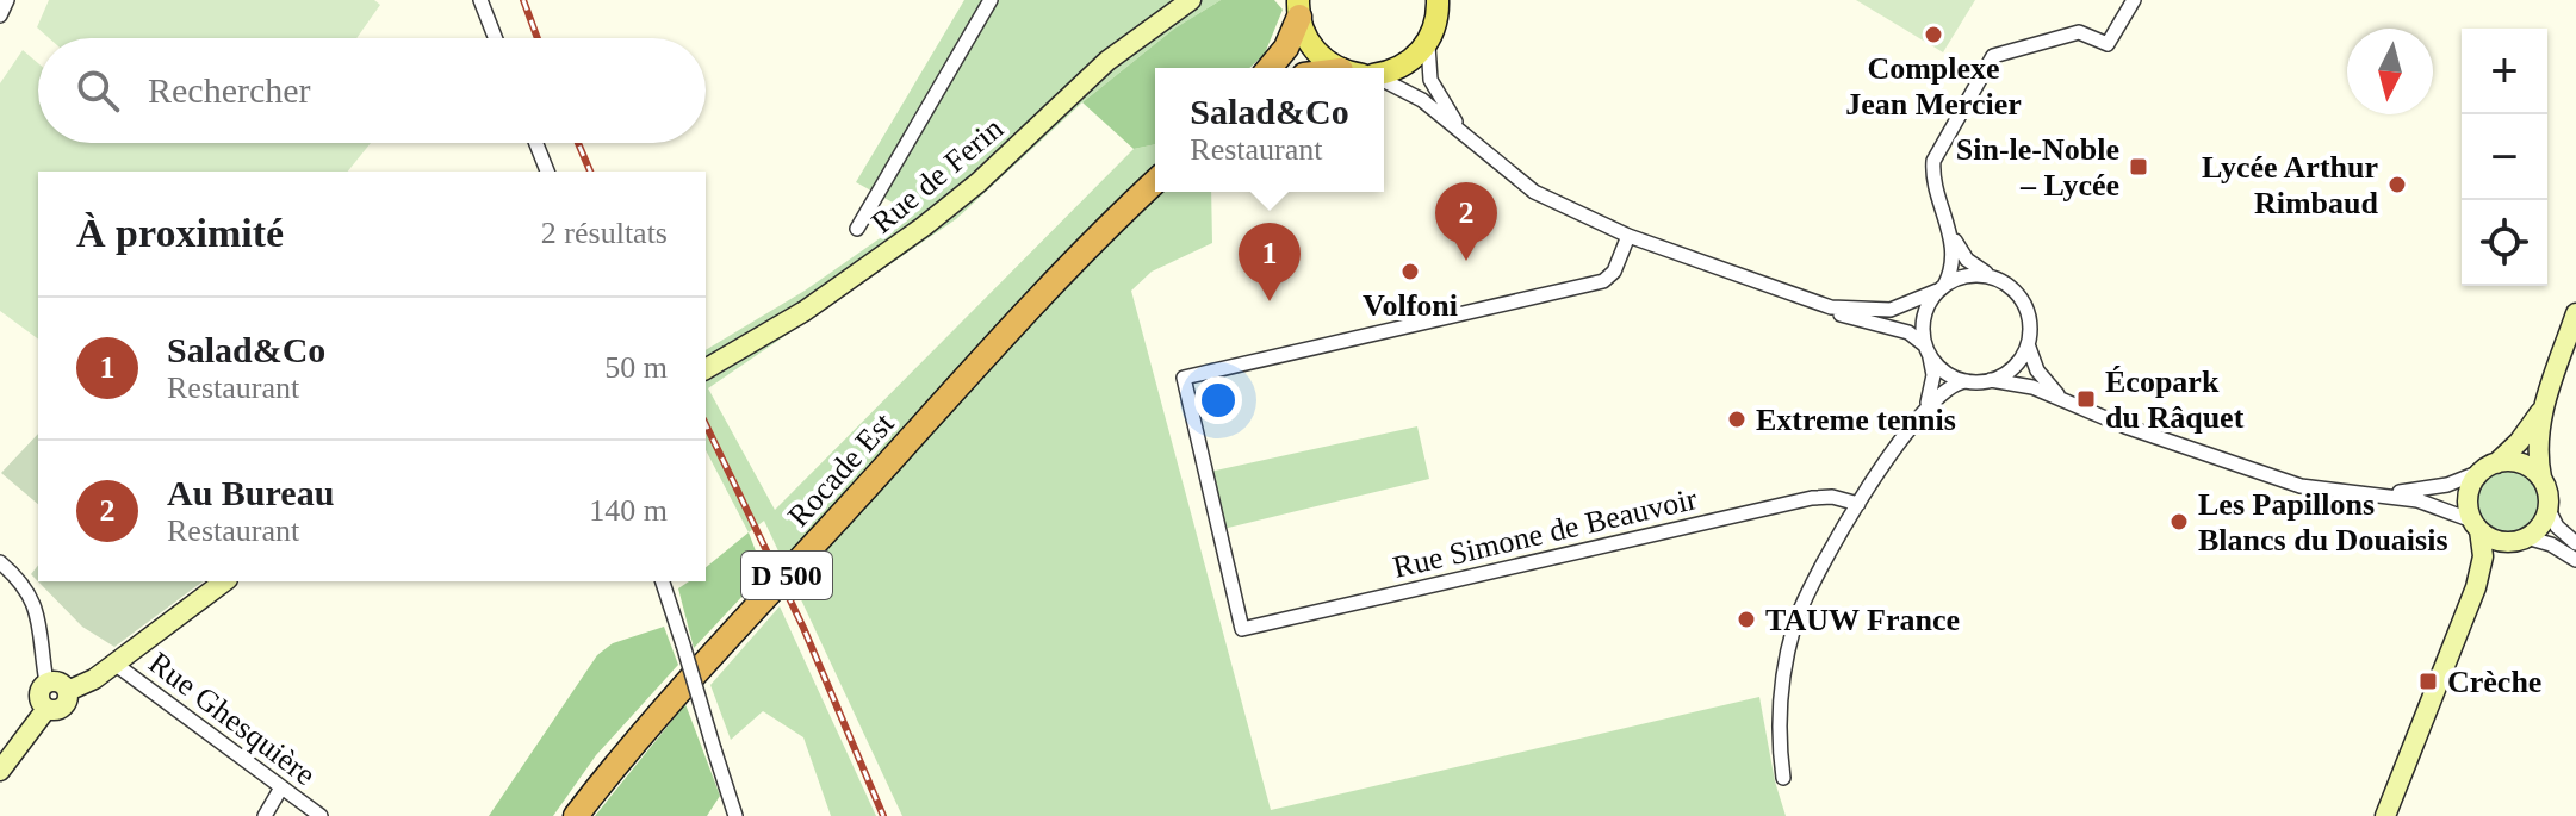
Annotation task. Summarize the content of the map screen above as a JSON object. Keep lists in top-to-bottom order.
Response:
{
  "streets": {
    "highway": ["Rocade Est", "D 500"],
    "street": ["Rue de Ferin", "Rue Simone de Beauvoir", "Rue Ghesquière"]
  },
  "places": {
    "other": [
      "Complexe Jean Mercier",
      "Lycée Arthur Rimbaud",
      "Volfoni",
      "Extreme tennis",
      "Les Papillons Blancs du Douaisis",
      "TAUW France"
    ],
    "transit": ["Sin-le-Noble – Lycée", "Écopark du Râquet", "Crèche"]
  },
  "north": "bottom",
  "page": {
    "map_buttons": ["+", "−"],
    "search": "Rechercher",
    "popup": ["Salad&Co", "Restaurant"],
    "heading": ["À proximité", "2 résultats"],
    "pins": ["2", "1"],
    "list": [
      {
        "mark": "1",
        "name": "Salad&Co",
        "note": "Restaurant",
        "value": "50 m"
      },
      {
        "mark": "2",
        "name": "Au Bureau",
        "note": "Restaurant",
        "value": "140 m"
      }
    ]
  }
}
